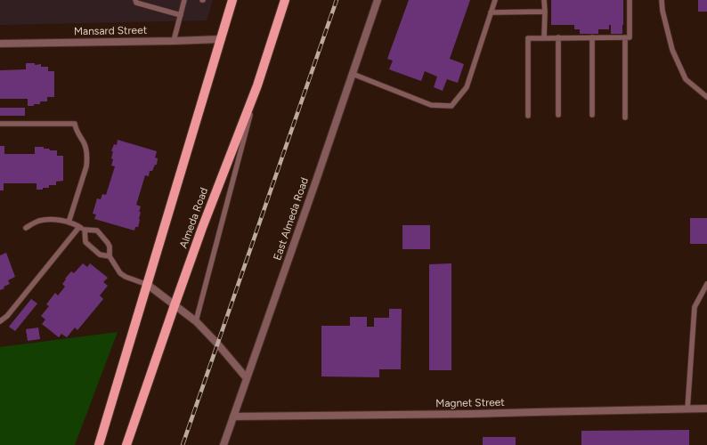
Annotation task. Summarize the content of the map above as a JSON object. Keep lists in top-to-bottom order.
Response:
{
  "streets": {
    "main road": ["Almeda Road"],
    "street": ["Mansard Street", "East Almeda Road", "Magnet Street"]
  },
  "crossings": [
    ["East Almeda Road", "Magnet Street"]
  ]
}
